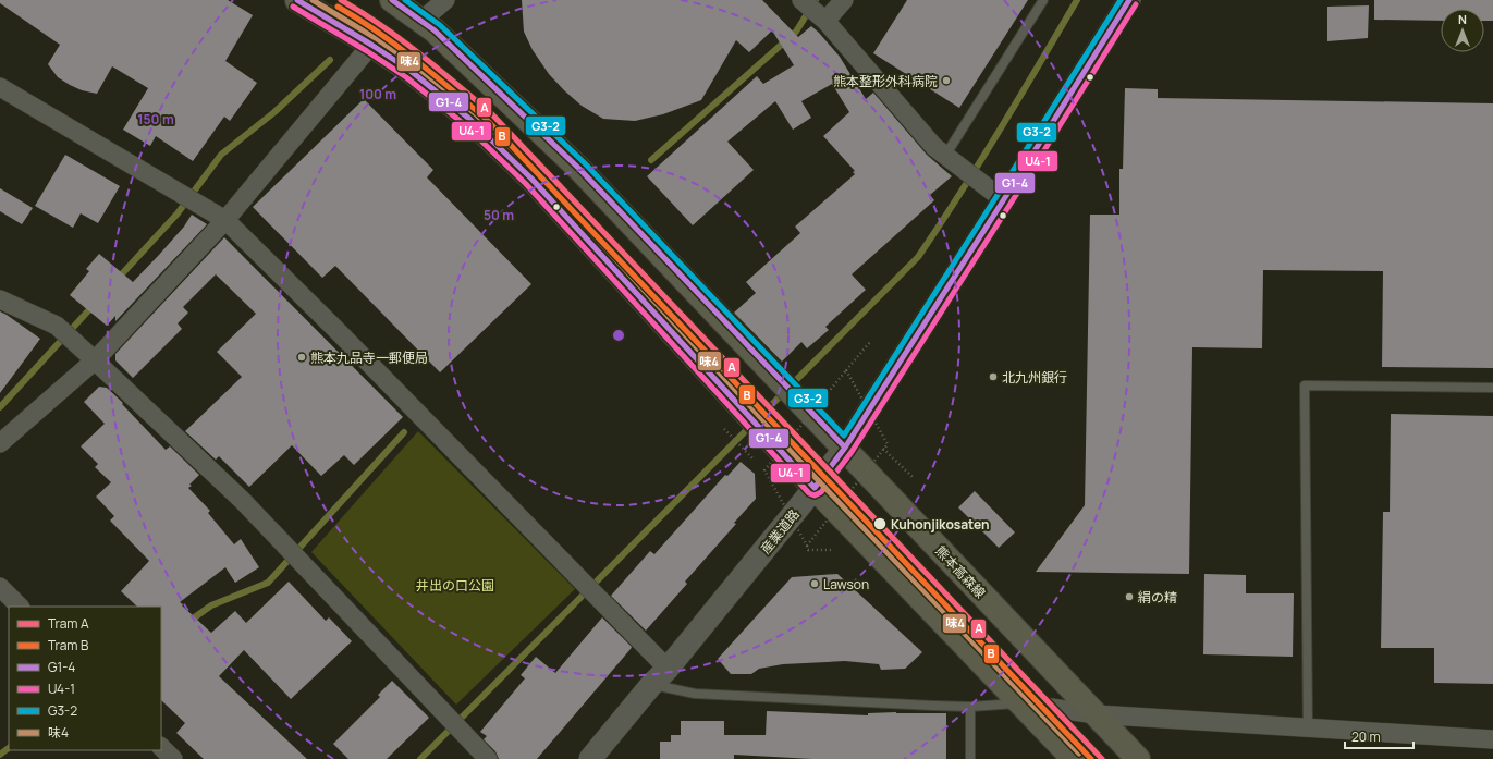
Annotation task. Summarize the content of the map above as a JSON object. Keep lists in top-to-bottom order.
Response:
{
  "streets": {
    "main road": ["熊本高森線"],
    "street": ["産業道路"]
  },
  "crossings": [
    ["産業道路", "熊本高森線"]
  ],
  "parks": ["井出の口公園"],
  "places": [
    "熊本整形外科病院",
    "熊本九品寺一郵便局",
    "北九州銀行",
    "Kuhonjikosaten",
    "Lawson",
    "絹の精"
  ],
  "lines": [
    "tram line A",
    "transit line G1-4",
    "transit line G3-2",
    "transit line 味4",
    "transit line U4-1",
    "tram line B"
  ],
  "legend": [
    "Tram A",
    "Tram B",
    "G1-4",
    "U4-1",
    "G3-2",
    "味4"
  ],
  "scale_bar": "20 m",
  "north": "top",
  "rings": ["100 m", "150 m", "50 m"]
}
